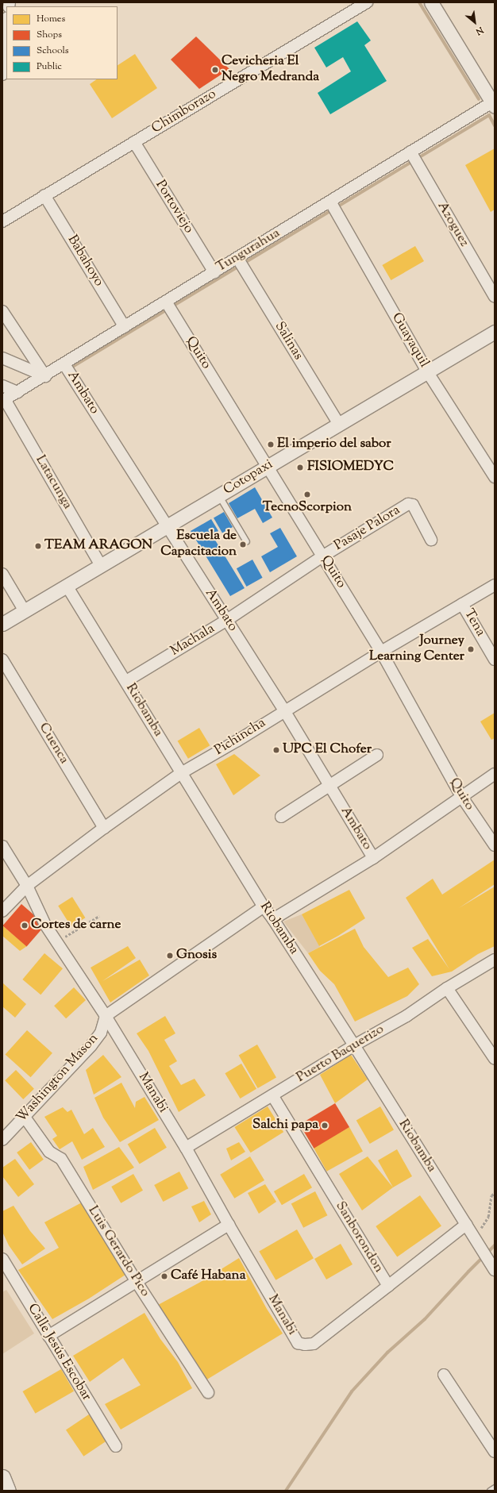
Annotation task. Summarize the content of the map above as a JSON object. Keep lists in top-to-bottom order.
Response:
{
  "streets": {
    "street": [
      "Chimborazo",
      "Portoviejo",
      "Azoguez",
      "Tungurahua",
      "Babahoyo",
      "Guayaquil",
      "Salinas",
      "Quito",
      "Ambato",
      "Cotopaxi",
      "Latacunga",
      "Pasaje Palora",
      "Tena",
      "Machala",
      "Riobamba",
      "Pichincha",
      "Cuenca",
      "Puerto Baquerizo",
      "Washington Mason",
      "Manabi",
      "Sanborondon",
      "Luis Gerardo Pico",
      "Calle Jesús Escobar"
    ]
  },
  "crossings": [
    ["Chimborazo", "Portoviejo"],
    ["Chimborazo", "Babahoyo"],
    ["Portoviejo", "Tungurahua"],
    ["Azoguez", "Tungurahua"],
    ["Tungurahua", "Babahoyo"],
    ["Tungurahua", "Guayaquil"],
    ["Tungurahua", "Salinas"],
    ["Tungurahua", "Quito"],
    ["Tungurahua", "Ambato"],
    ["Tungurahua", "Latacunga"],
    ["Guayaquil", "Cotopaxi"],
    ["Salinas", "Cotopaxi"],
    ["Quito", "Cotopaxi"],
    ["Quito", "Pasaje Palora"],
    ["Quito", "Machala"],
    ["Quito", "Pichincha"],
    ["Ambato", "Cotopaxi"],
    ["Ambato", "Machala"],
    ["Ambato", "Pichincha"],
    ["Cotopaxi", "Latacunga"],
    ["Cotopaxi", "Riobamba"],
    ["Pasaje Palora", "Machala"],
    ["Tena", "Pichincha"],
    ["Machala", "Riobamba"],
    ["Riobamba", "Pichincha"],
    ["Riobamba", "Puerto Baquerizo"],
    ["Pichincha", "Cuenca"],
    ["Pichincha", "Manabi"],
    ["Puerto Baquerizo", "Manabi"],
    ["Puerto Baquerizo", "Sanborondon"],
    ["Washington Mason", "Manabi"],
    ["Washington Mason", "Luis Gerardo Pico"],
    ["Manabi", "Sanborondon"]
  ],
  "places": [
    "Cevicheria El Negro Medranda",
    "El imperio del sabor",
    "FISIOMEDYC",
    "TecnoScorpion",
    "Escuela de Capacitacion",
    "TEAM ARAGON",
    "Journey Learning Center",
    "UPC El Chofer",
    "Cortes de carne",
    "Gnosis",
    "Salchi papa",
    "Café Habana"
  ],
  "legend": [
    "Homes",
    "Shops",
    "Schools",
    "Public"
  ],
  "north": "bottom right"
}
